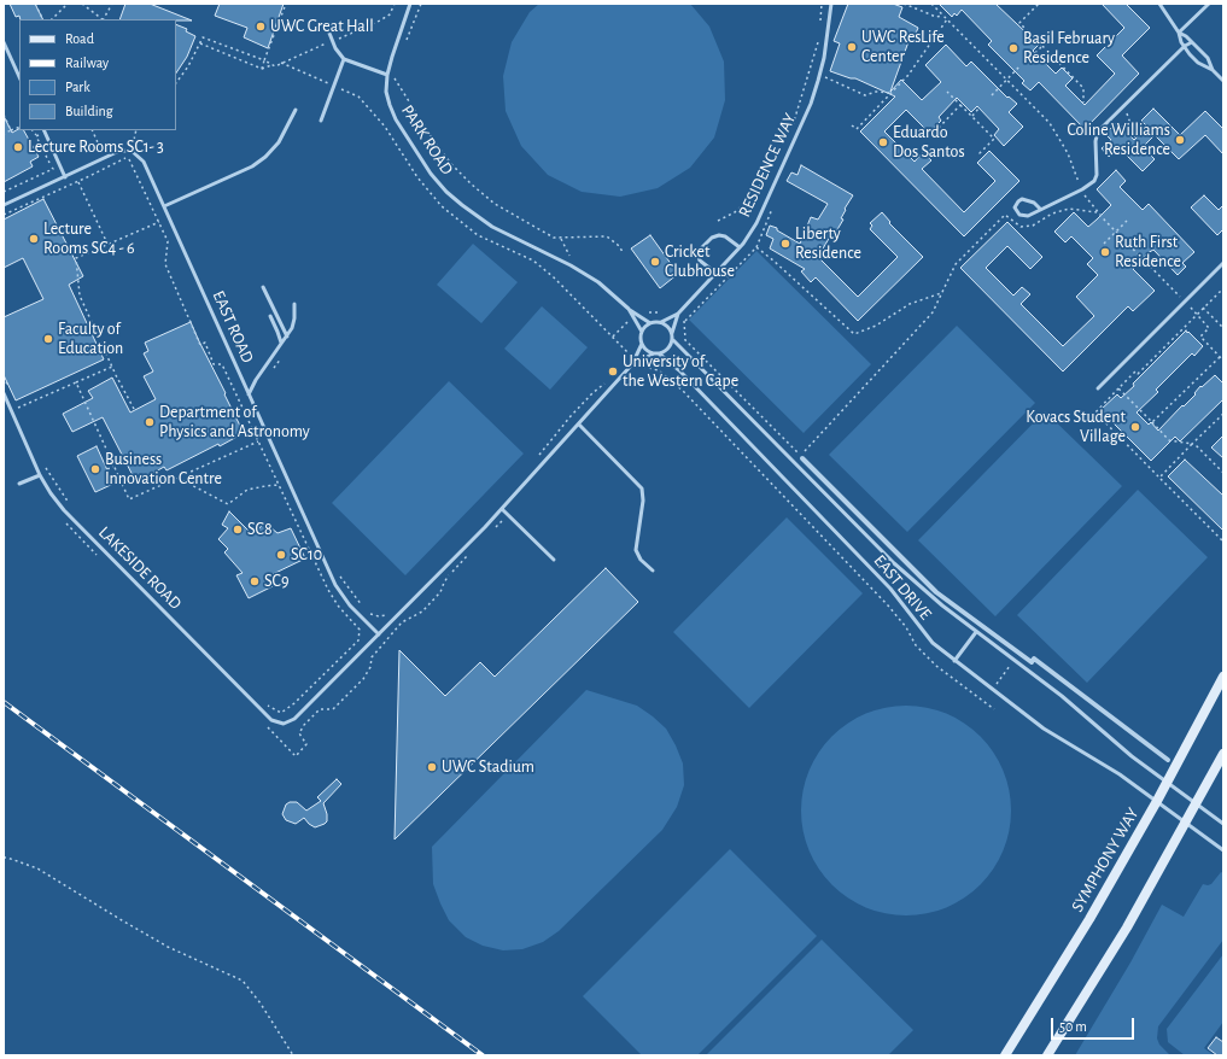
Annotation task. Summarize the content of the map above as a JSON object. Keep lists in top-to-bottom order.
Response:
{
  "streets": {
    "main road": ["SYMPHONY WAY"],
    "lane": [
      "PARK ROAD",
      "RESIDENCE WAY",
      "EAST ROAD",
      "LAKESIDE ROAD",
      "EAST DRIVE"
    ]
  },
  "crossings": [
    ["PARK ROAD", "RESIDENCE WAY"],
    ["PARK ROAD", "EAST DRIVE"],
    ["RESIDENCE WAY", "EAST DRIVE"],
    ["EAST ROAD", "LAKESIDE ROAD"],
    ["EAST DRIVE", "SYMPHONY WAY"]
  ],
  "places": [
    "UWC Great Hall",
    "UWC ResLife Center",
    "Basil February Residence",
    "Coline Williams Residence",
    "Eduardo Dos Santos",
    "Lecture Rooms SC1- 3",
    "Lecture Rooms SC4 - 6",
    "Liberty Residence",
    "Ruth First Residence",
    "Cricket Clubhouse",
    "Faculty of Education",
    "University of the Western Cape",
    "Department of Physics and Astronomy",
    "Kovacs Student Village",
    "Business Innovation Centre",
    "SC8",
    "SC10",
    "SC9",
    "UWC Stadium"
  ],
  "legend": [
    "Road",
    "Railway",
    "Park",
    "Building"
  ],
  "scale_bar": "50 m"
}
